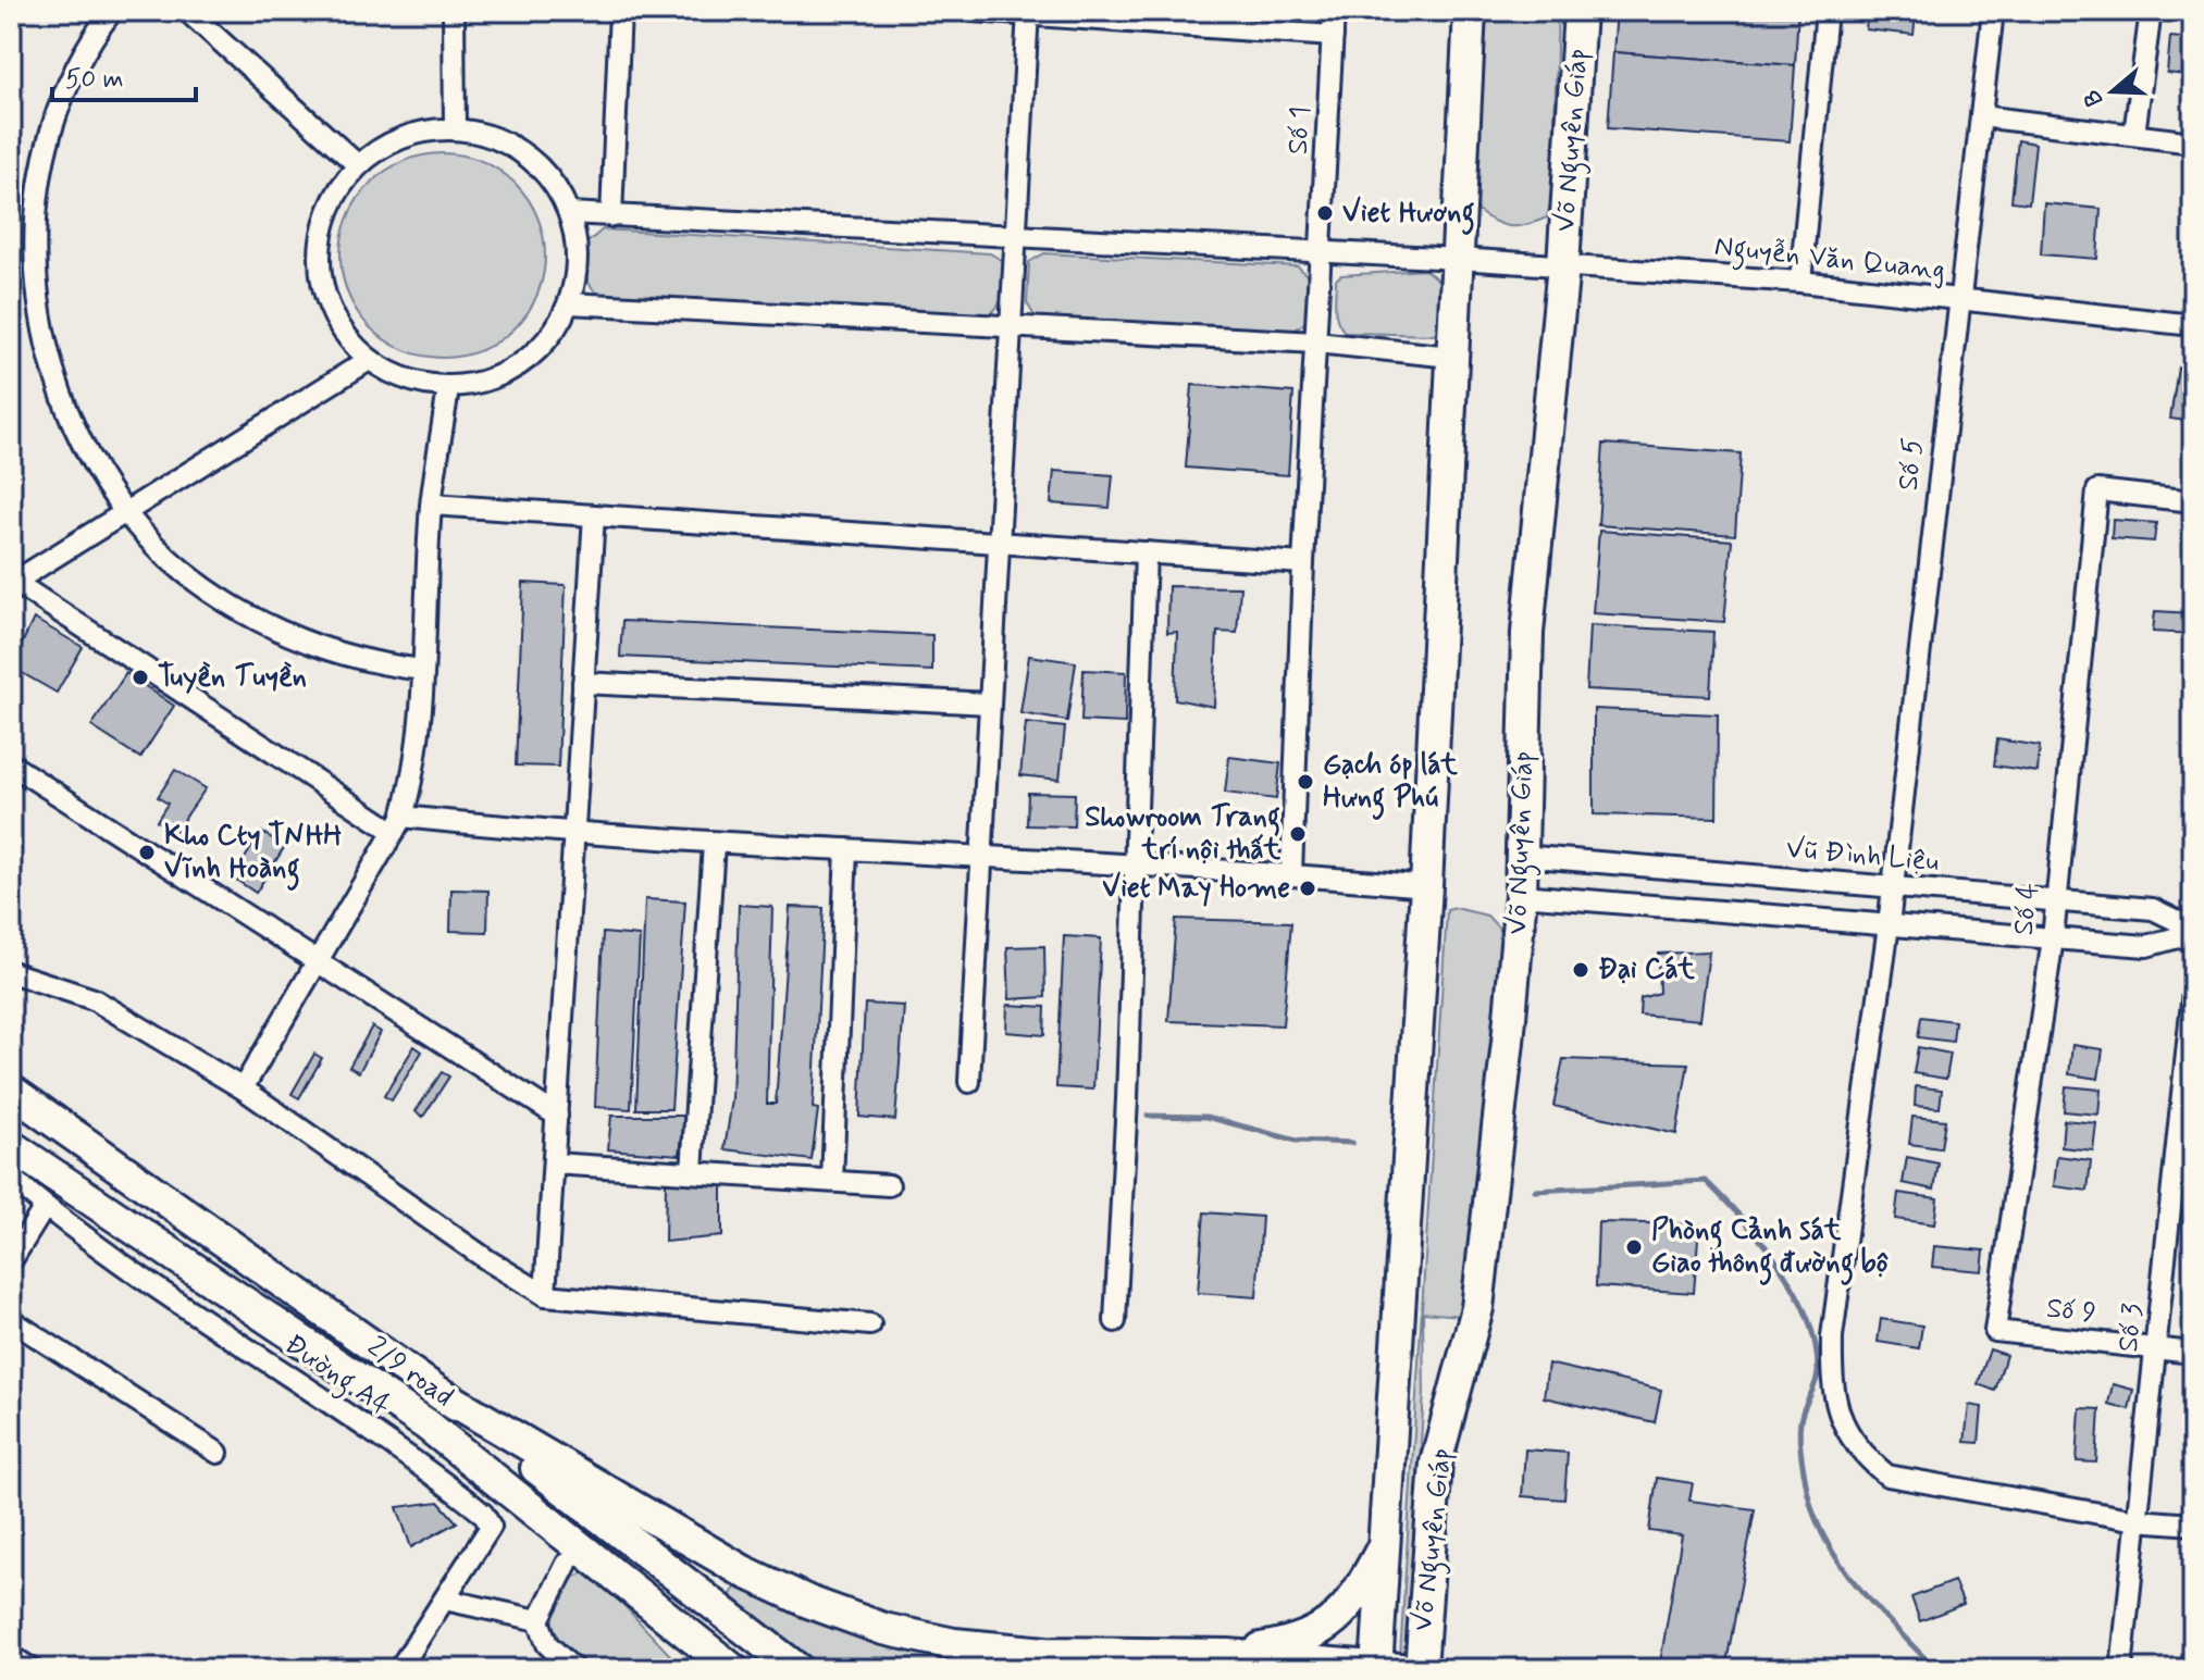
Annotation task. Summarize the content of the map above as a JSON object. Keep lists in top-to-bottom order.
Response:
{
  "streets": {
    "highway": ["Võ Nguyên Giáp", "2/9 road"],
    "street": [
      "Số 1",
      "Nguyễn Văn Quang",
      "Số 5",
      "Vũ Đình Liệu",
      "Số 4",
      "Số 9",
      "Số 3",
      "Đường A4"
    ]
  },
  "crossings": [
    ["Số 1", "Nguyễn Văn Quang"],
    ["Võ Nguyên Giáp", "Nguyễn Văn Quang"],
    ["Võ Nguyên Giáp", "Vũ Đình Liệu"],
    ["Nguyễn Văn Quang", "Số 5"],
    ["Số 5", "Vũ Đình Liệu"],
    ["Số 5", "Số 3"],
    ["Vũ Đình Liệu", "Số 4"],
    ["Số 4", "Số 9"],
    ["Số 9", "Số 3"]
  ],
  "places": [
    "Viet Hương",
    "Tuyền Tuyền",
    "Gạch óp lát Hưng Phú",
    "Showroom Trang trí nội thất",
    "Kho Cty TNHH Vĩnh Hoàng",
    "Viet May Home",
    "Đại Cát",
    "Phòng Cảnh sát Giao thông đường bộ"
  ],
  "scale_bar": "50 m",
  "north": "left"
}
